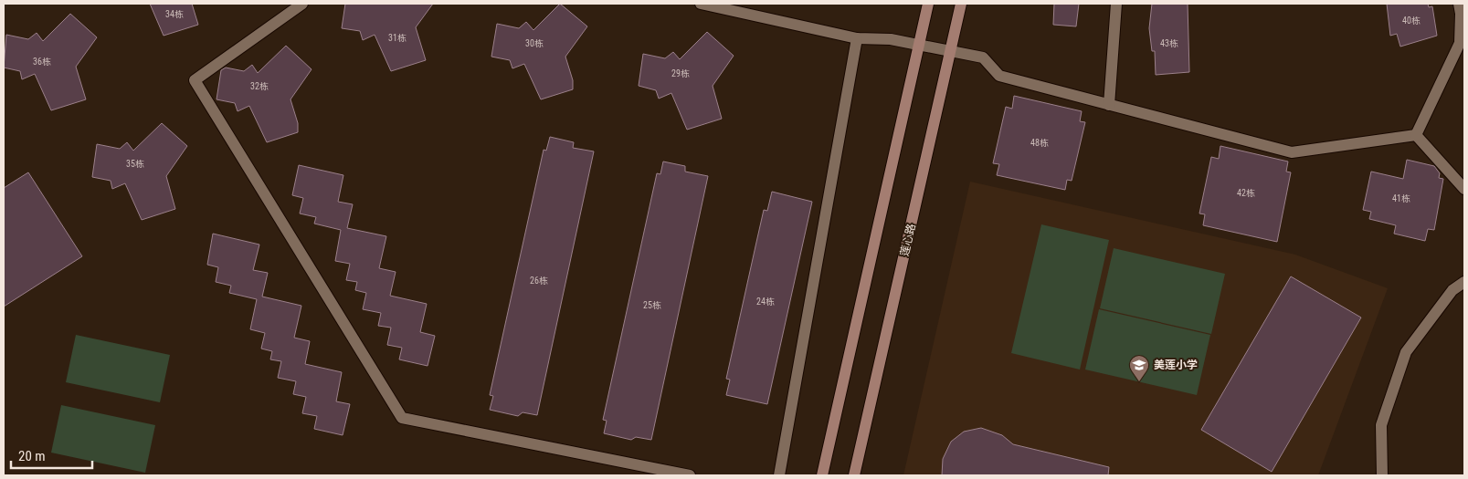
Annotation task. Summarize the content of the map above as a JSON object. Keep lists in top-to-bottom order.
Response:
{
  "streets": {
    "main road": ["莲心路"]
  },
  "places": {
    "school or university": ["美莲小学"]
  },
  "house_numbers": [
    "34栋",
    "40栋",
    "31栋",
    "30栋",
    "43栋",
    "36栋",
    "29栋",
    "32栋",
    "48栋",
    "35栋",
    "42栋",
    "41栋",
    "26栋",
    "24栋",
    "25栋"
  ],
  "scale_bar": "20 m"
}
